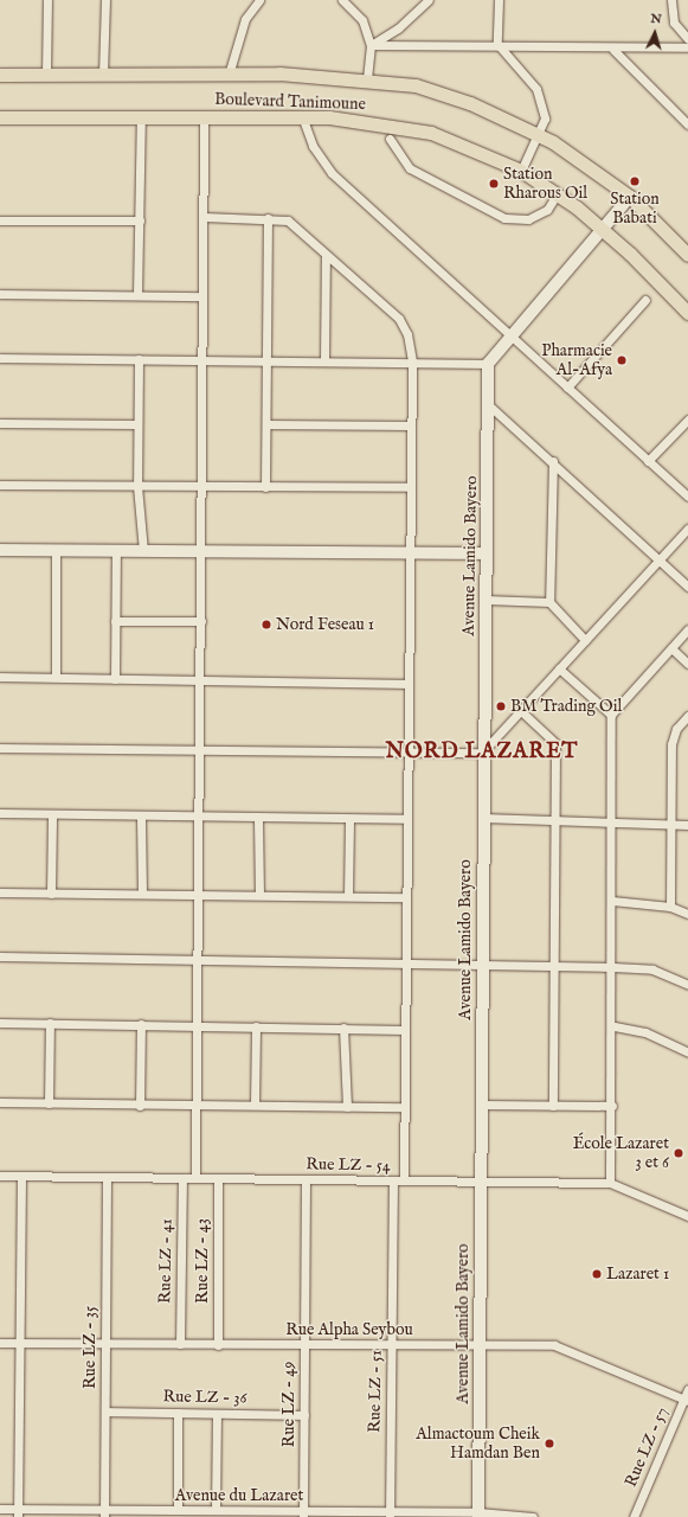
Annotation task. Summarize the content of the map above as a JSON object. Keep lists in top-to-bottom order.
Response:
{
  "streets": {
    "main road": ["Boulevard Tanimoune"],
    "street": [
      "Avenue Lamido Bayero",
      "Rue LZ - 54",
      "Rue LZ - 41",
      "Rue LZ - 43",
      "Rue Alpha Seybou",
      "Rue LZ - 35",
      "Rue LZ - 51",
      "Rue LZ - 36",
      "Rue LZ - 49",
      "Rue LZ - 57",
      "Avenue du Lazaret"
    ]
  },
  "crossings": [
    ["Avenue Lamido Bayero", "Rue LZ - 54"],
    ["Avenue Lamido Bayero", "Rue Alpha Seybou"],
    ["Avenue Lamido Bayero", "Avenue du Lazaret"],
    ["Rue LZ - 54", "Rue LZ - 41"],
    ["Rue LZ - 54", "Rue LZ - 43"],
    ["Rue LZ - 54", "Rue LZ - 35"],
    ["Rue LZ - 54", "Rue LZ - 51"],
    ["Rue LZ - 54", "Rue LZ - 49"],
    ["Rue LZ - 41", "Rue Alpha Seybou"],
    ["Rue LZ - 43", "Rue Alpha Seybou"],
    ["Rue Alpha Seybou", "Rue LZ - 35"],
    ["Rue Alpha Seybou", "Rue LZ - 51"],
    ["Rue Alpha Seybou", "Rue LZ - 49"],
    ["Rue Alpha Seybou", "Rue LZ - 57"],
    ["Rue LZ - 35", "Rue LZ - 36"],
    ["Rue LZ - 35", "Avenue du Lazaret"],
    ["Rue LZ - 51", "Avenue du Lazaret"],
    ["Rue LZ - 36", "Rue LZ - 49"],
    ["Rue LZ - 49", "Avenue du Lazaret"]
  ],
  "districts": ["NORD LAZARET"],
  "places": [
    "Station Babati",
    "Station Rharous Oil",
    "Pharmacie Al-Afya",
    "Nord Feseau 1",
    "BM Trading Oil",
    "École Lazaret 3 et 6",
    "Lazaret 1",
    "Almactoum Cheik Hamdan Ben"
  ],
  "north": "top"
}
